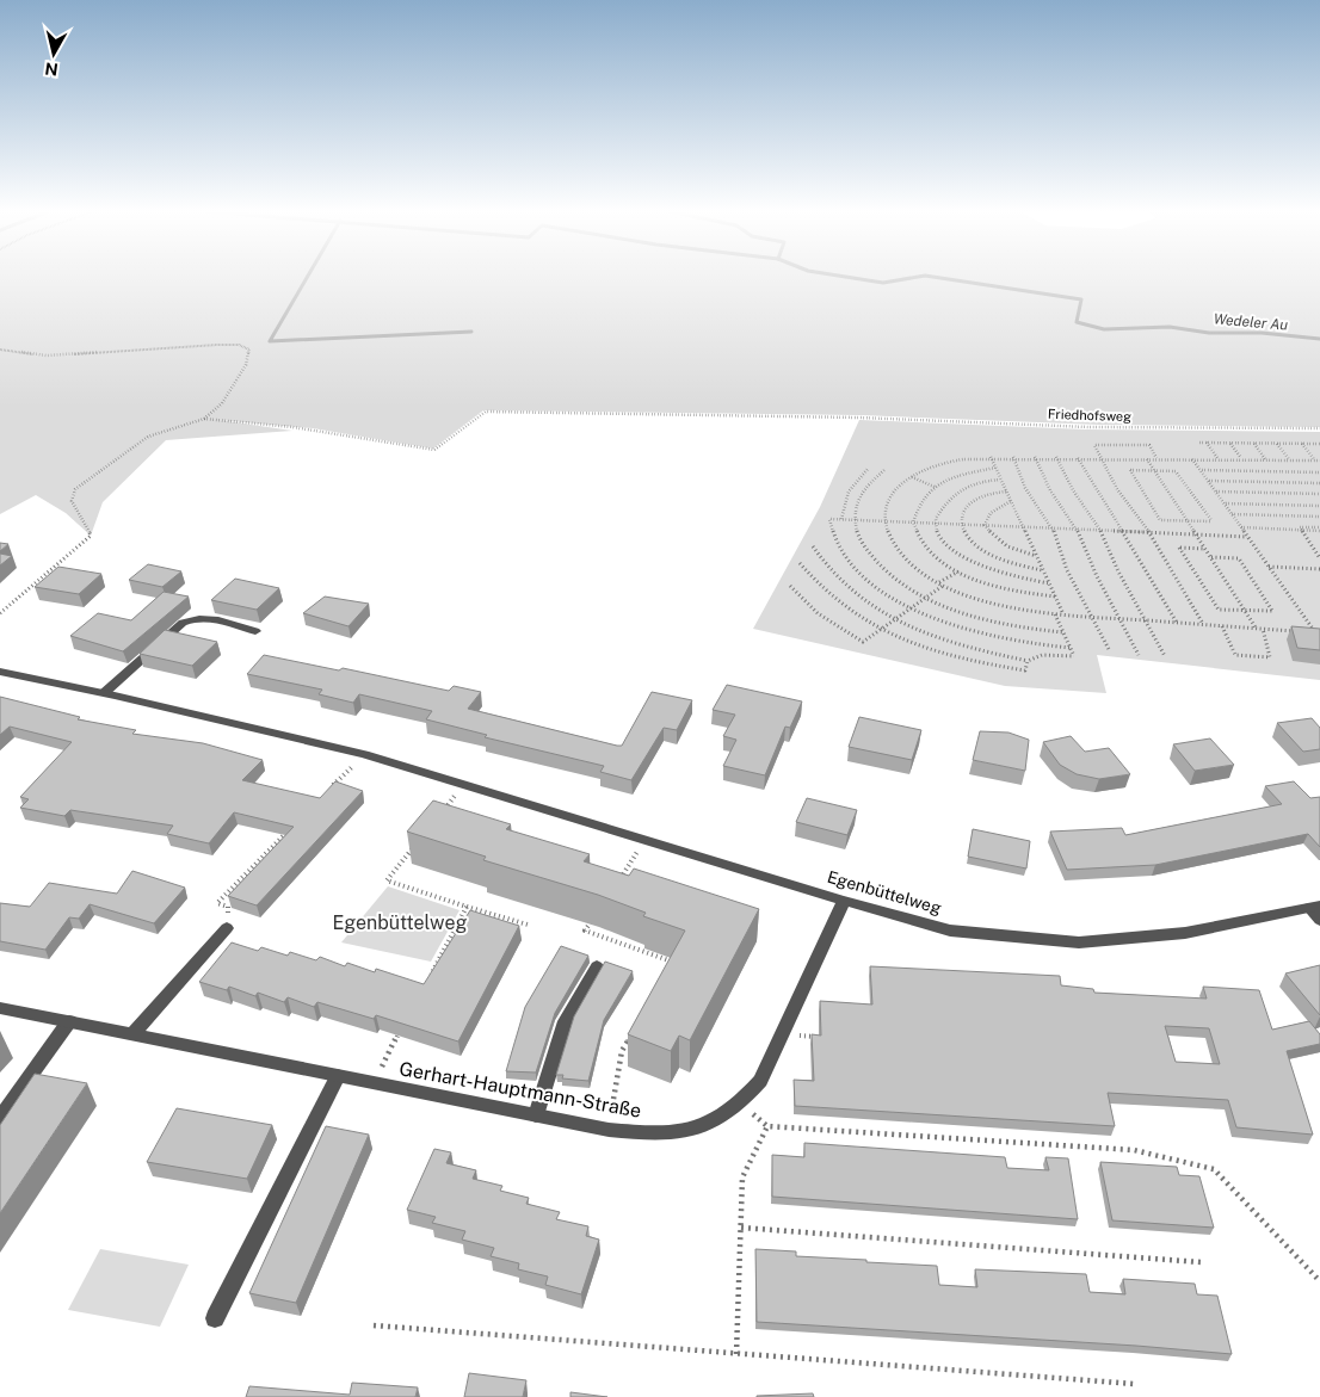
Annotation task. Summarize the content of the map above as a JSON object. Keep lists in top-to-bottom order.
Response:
{
  "streets": {
    "street": ["Egenbüttelweg", "Gerhart-Hauptmann-Straße"],
    "path": ["Friedhofsweg"]
  },
  "crossings": [
    ["Egenbüttelweg", "Gerhart-Hauptmann-Straße"]
  ],
  "water": ["Wedeler Au"],
  "parks": ["Egenbüttelweg"],
  "north": "bottom"
}
